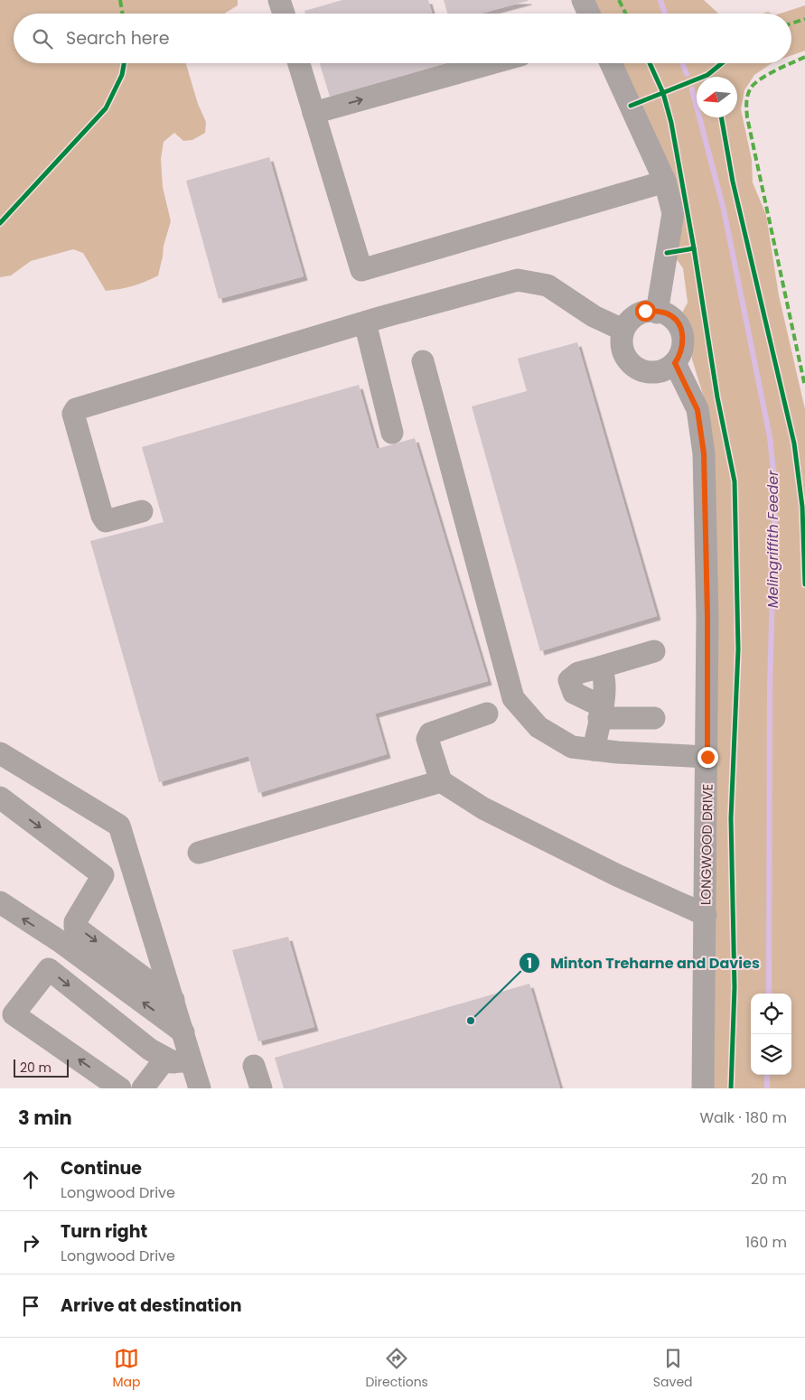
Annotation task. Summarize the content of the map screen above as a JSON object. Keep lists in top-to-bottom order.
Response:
{
  "streets": {
    "street": ["LONGWOOD DRIVE"]
  },
  "water": ["Melingriffith Feeder"],
  "places": ["Minton Treharne and Davies"],
  "scale_bar": "20 m",
  "north": "left",
  "page": {
    "search": "Search here",
    "scale": "20 m",
    "heading": ["3 min", "Walk · 180 m"],
    "list": [
      ["Continue", "Longwood Drive", "20 m"],
      ["Turn right", "Longwood Drive", "160 m"],
      "Arrive at destination"
    ],
    "nav": ["Map", "Directions", "Saved"]
  }
}
